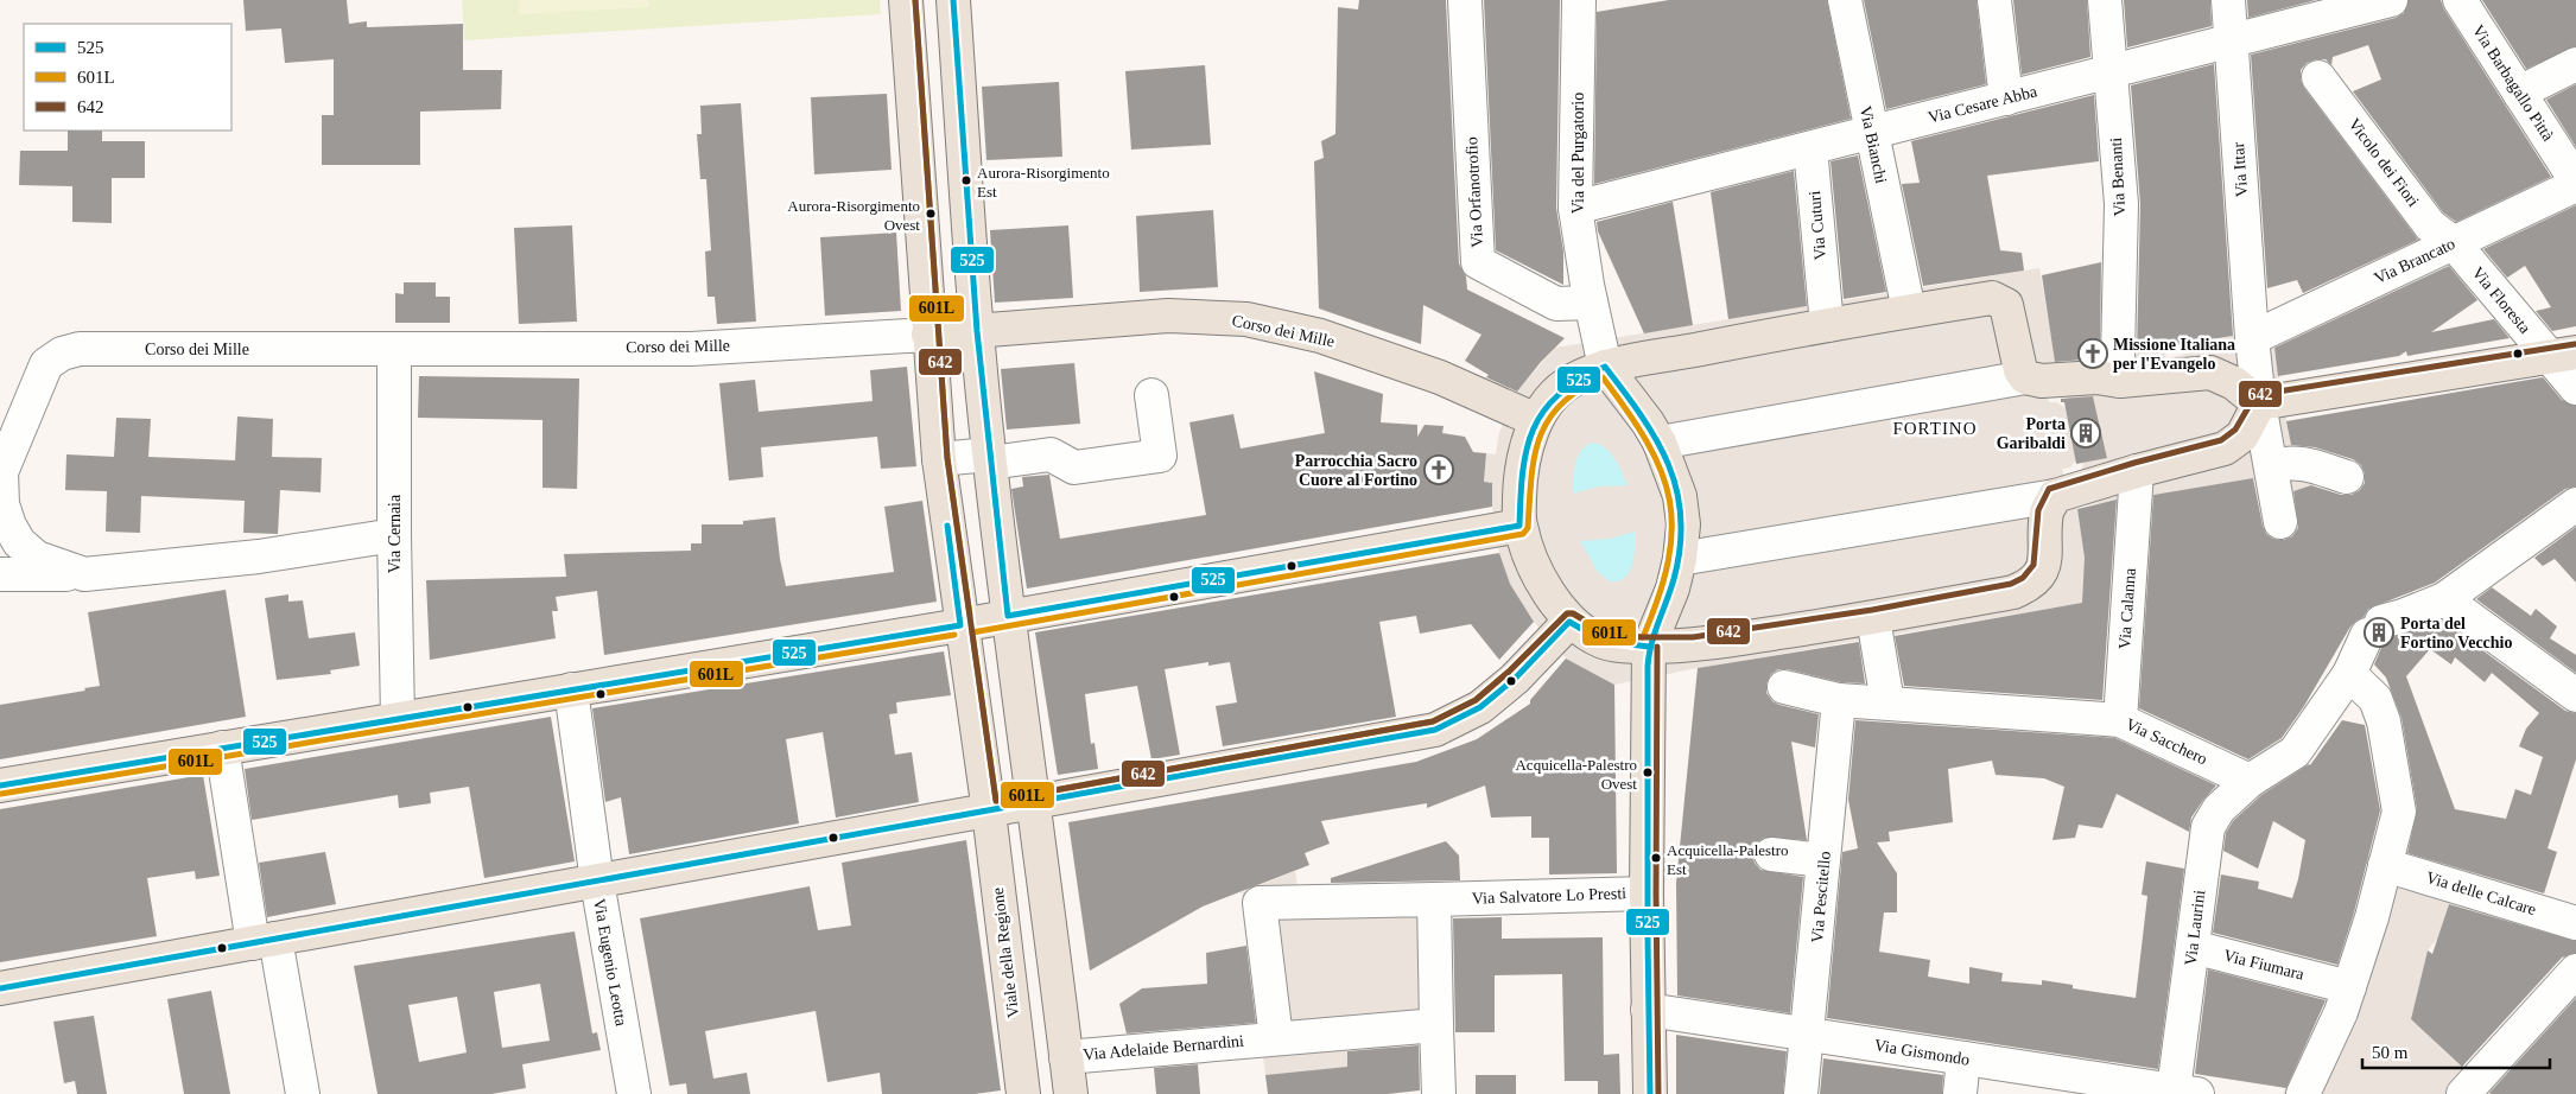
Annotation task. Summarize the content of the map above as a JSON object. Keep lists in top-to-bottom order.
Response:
{
  "streets": {
    "main road": ["Corso dei Mille", "Viale della Regione"],
    "street": [
      "Via Barbagallo Pittà",
      "Via Cesare Abba",
      "Via Bianchi",
      "Via del Purgatorio",
      "Vicolo dei Fiori",
      "Via Ittar",
      "Via Benanti",
      "Via Orfanotrofio",
      "Via Cuturi",
      "Via Brancato",
      "Via Floresta",
      "Via Cernaia",
      "Via Calanna",
      "Via Sacchero",
      "Via delle Calcare",
      "Via Salvatore Lo Presti",
      "Via Pescitello",
      "Via Laurini",
      "Via Eugenio Leotta",
      "Via Fiumara",
      "Via Adelaide Bernardini",
      "Via Gismondo"
    ]
  },
  "crossings": [
    ["Via Barbagallo Pittà", "Via Brancato"],
    ["Via Cesare Abba", "Via Bianchi"],
    ["Via Cesare Abba", "Via del Purgatorio"],
    ["Via Cesare Abba", "Via Ittar"],
    ["Via Cesare Abba", "Via Benanti"],
    ["Via Cesare Abba", "Via Cuturi"],
    ["Via del Purgatorio", "Via Orfanotrofio"],
    ["Vicolo dei Fiori", "Via Brancato"],
    ["Vicolo dei Fiori", "Via Floresta"],
    ["Via Ittar", "Via Brancato"],
    ["Via Brancato", "Via Floresta"],
    ["Corso dei Mille", "Via Cernaia"],
    ["Corso dei Mille", "Viale della Regione"],
    ["Via Calanna", "Via Sacchero"],
    ["Via Sacchero", "Via Pescitello"],
    ["Via Sacchero", "Via Laurini"],
    ["Via Salvatore Lo Presti", "Via Adelaide Bernardini"],
    ["Via Pescitello", "Via Gismondo"],
    ["Via Laurini", "Via Fiumara"],
    ["Via Laurini", "Via Gismondo"]
  ],
  "districts": ["FORTINO"],
  "places": {
    "other": [
      "Aurora-Risorgimento Est",
      "Aurora-Risorgimento Ovest",
      "Acquicella-Palestro Ovest",
      "Acquicella-Palestro Est"
    ],
    "church": ["Missione Italiana per l'Evangelo", "Parrocchia Sacro Cuore al Fortino"],
    "building": ["Porta Garibaldi", "Porta del Fortino Vecchio"]
  },
  "lines": ["transit line 525", "transit line 601L", "transit line 642"],
  "legend": ["525", "601L", "642"],
  "scale_bar": "50 m"
}
